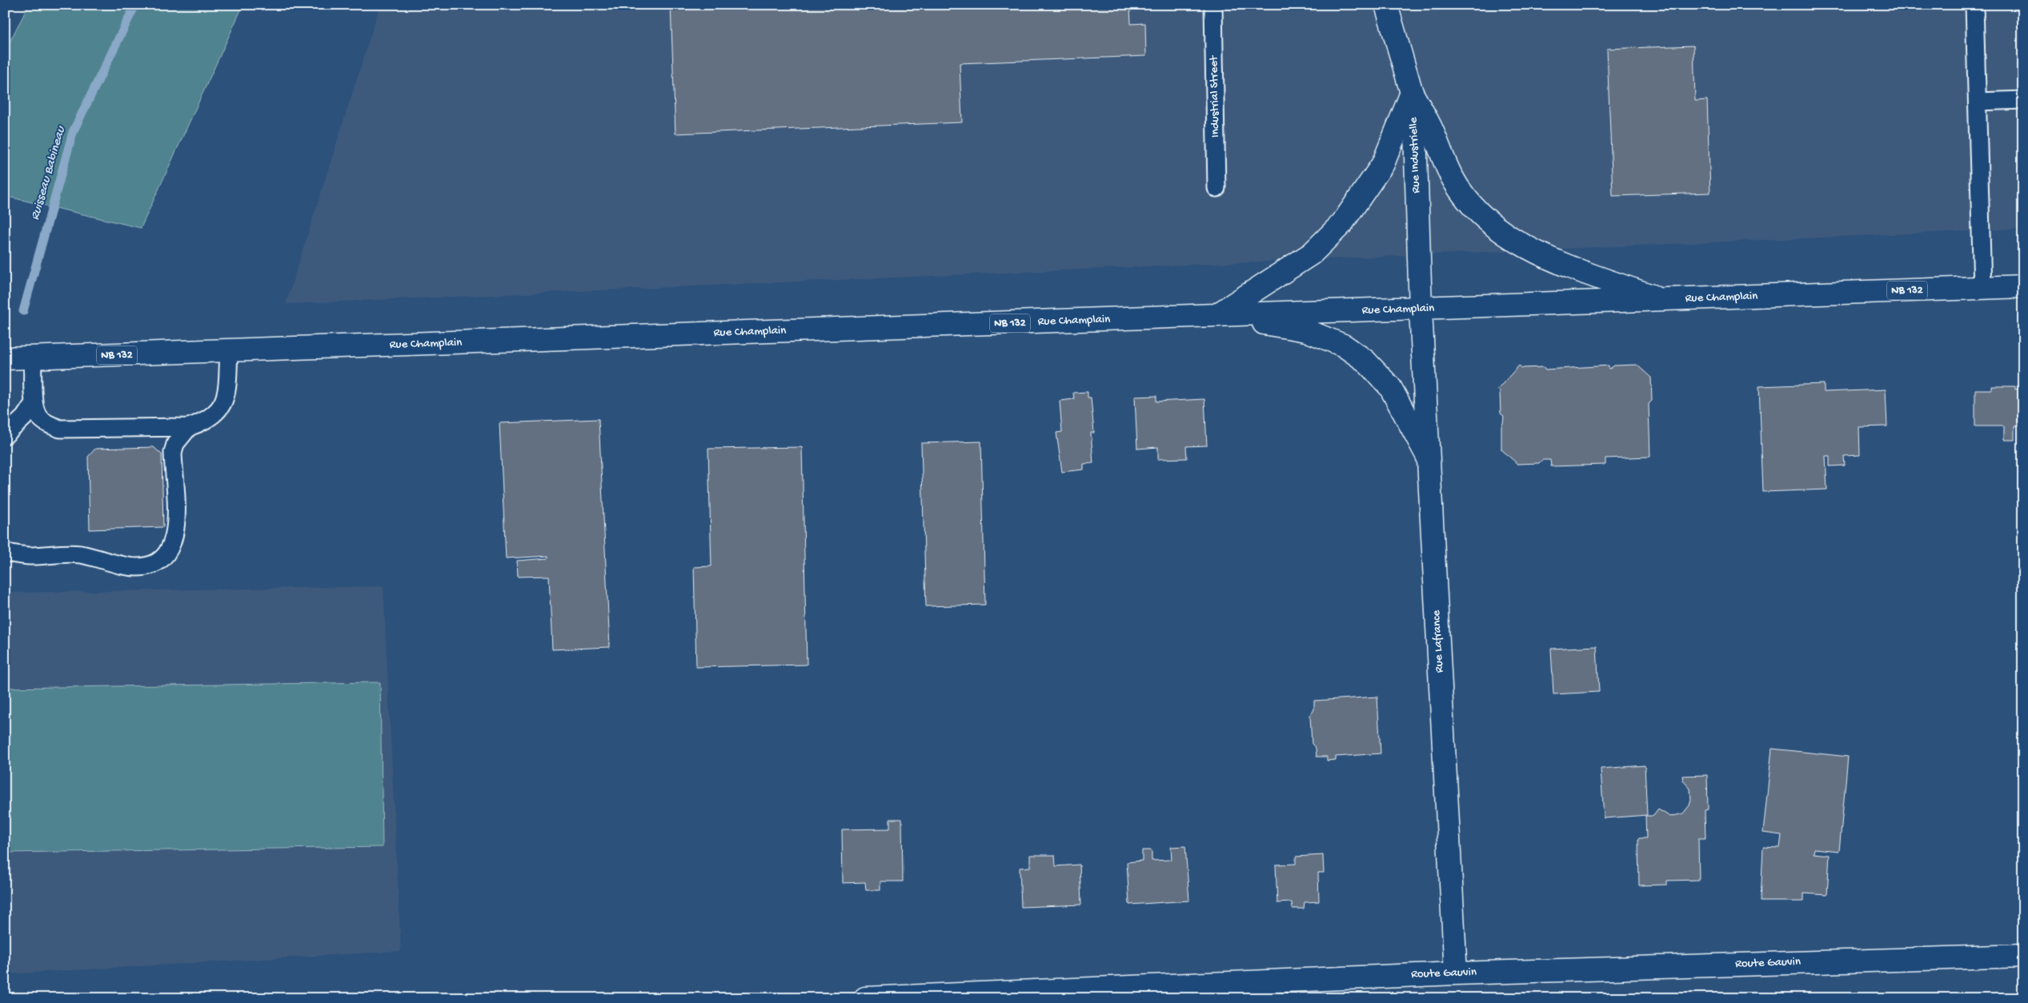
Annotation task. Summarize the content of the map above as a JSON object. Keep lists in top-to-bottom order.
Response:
{
  "streets": {
    "main road": [
      "Rue Industrielle",
      "NB 132",
      "Rue Champlain",
      "Rue Lafrance",
      "Route Gauvin"
    ],
    "lane": ["Industrial Street"]
  },
  "crossings": [
    ["Rue Industrielle", "Rue Champlain"],
    ["Rue Industrielle", "Rue Lafrance"],
    ["Rue Champlain", "Rue Lafrance"],
    ["Rue Lafrance", "Route Gauvin"]
  ],
  "water": ["Ruisseau Babineau"]
}
